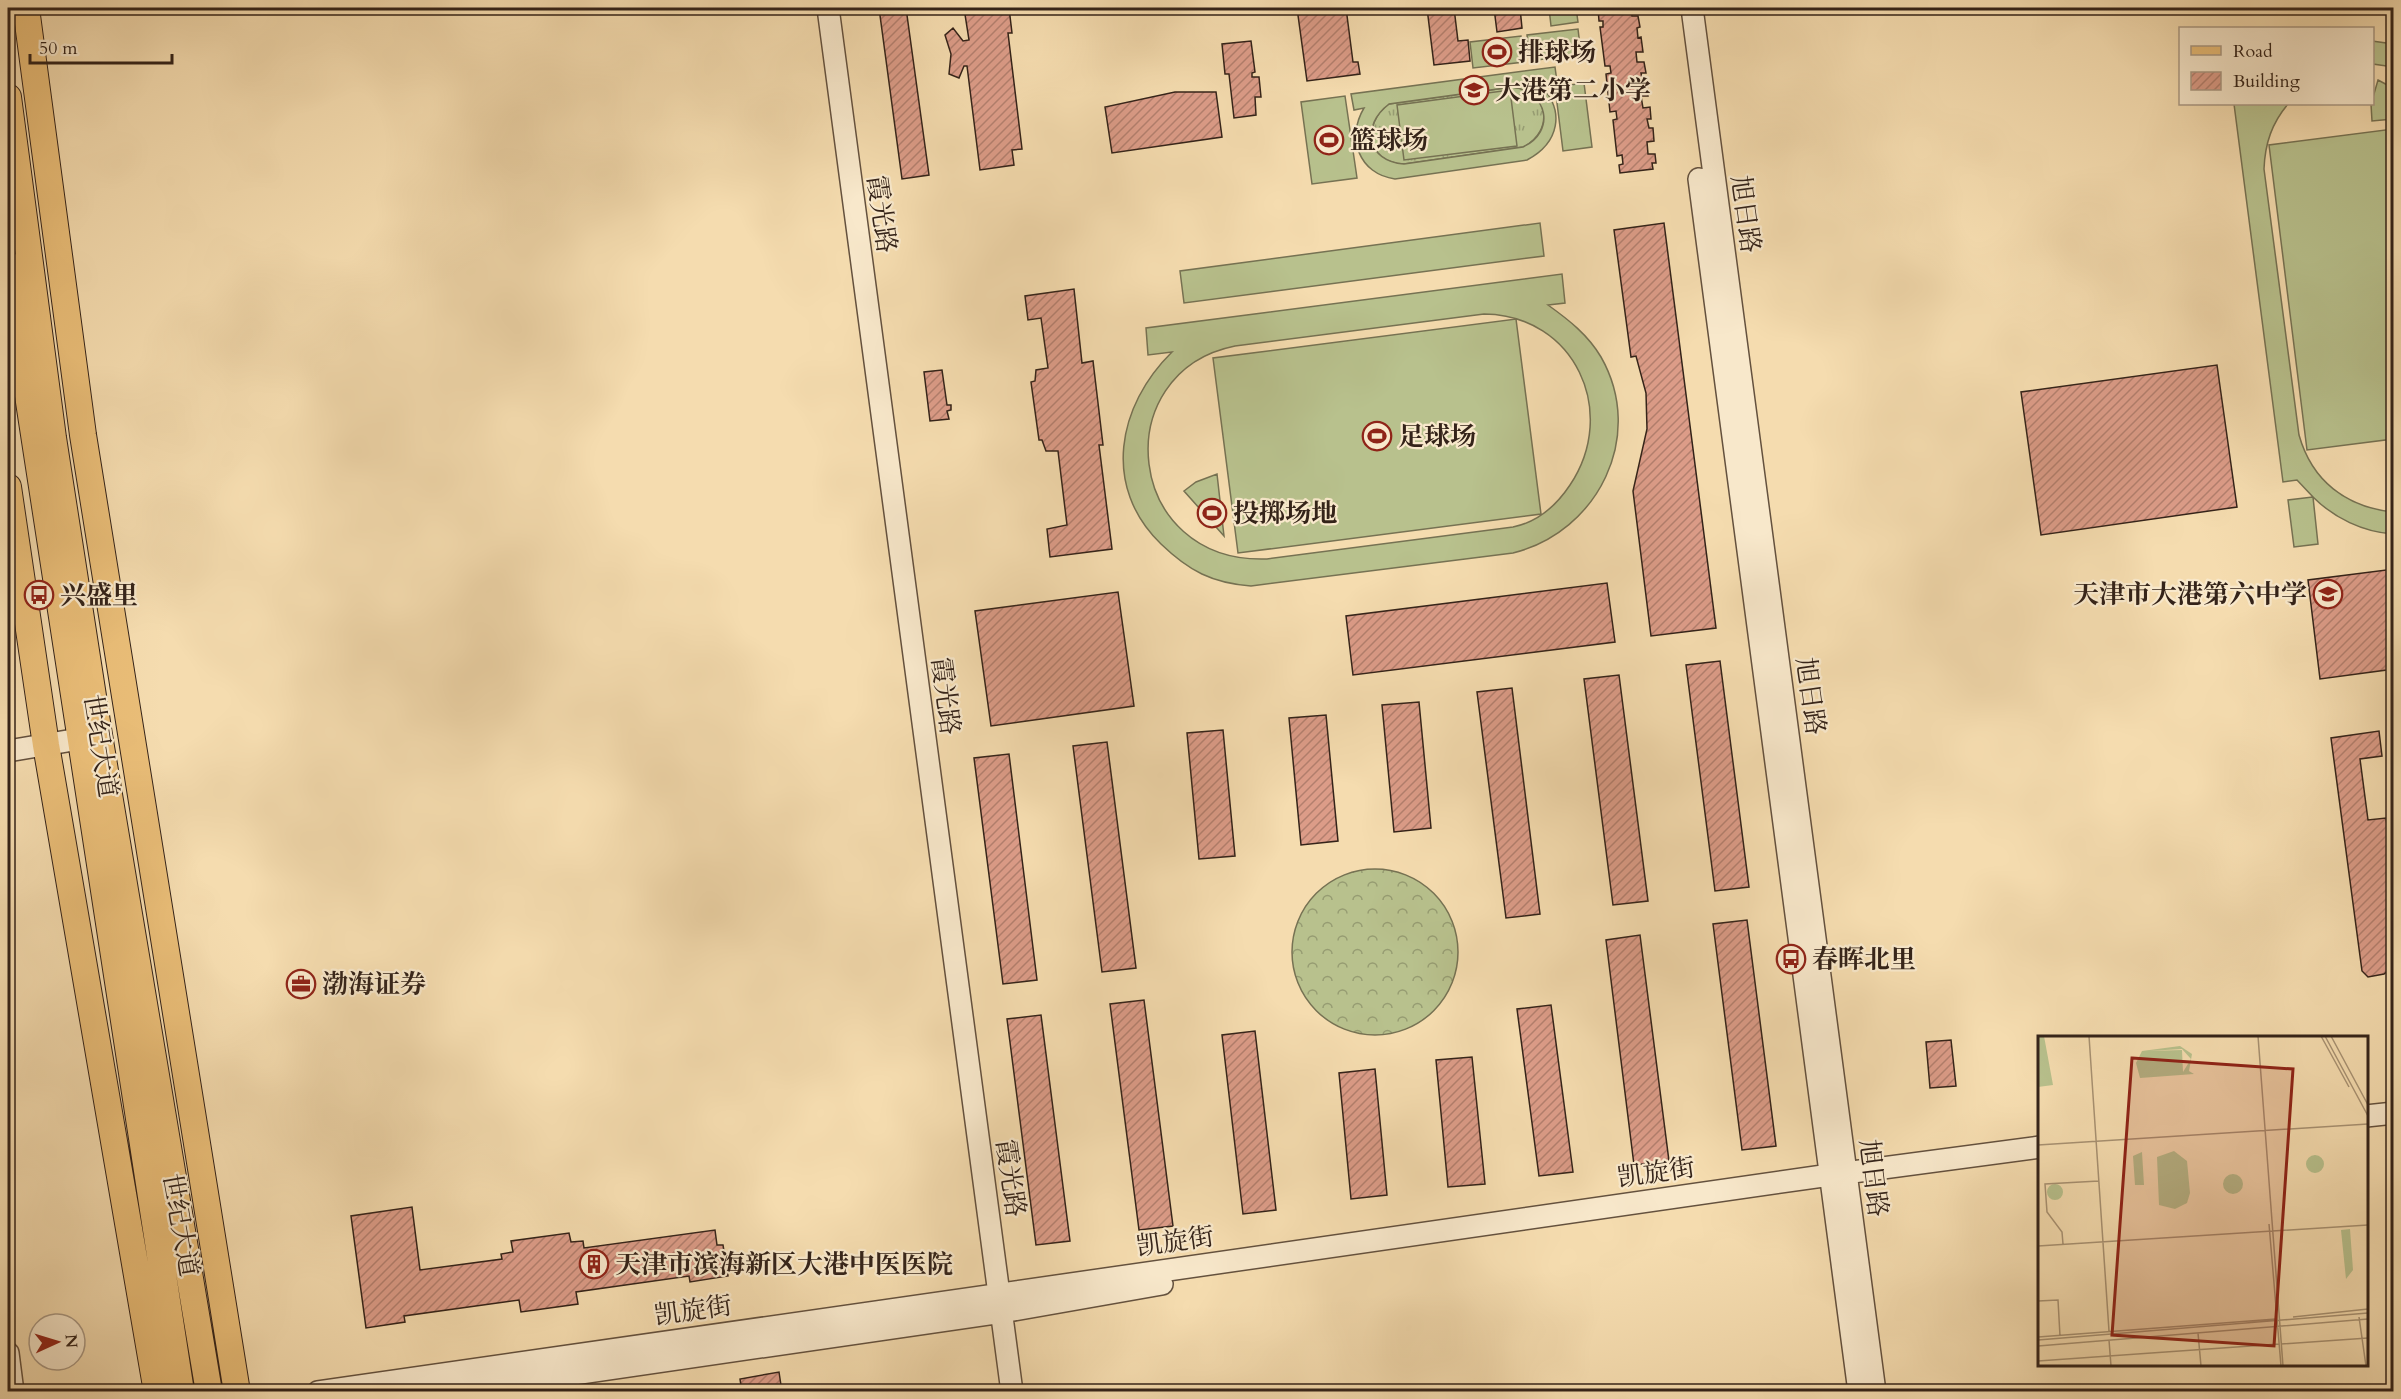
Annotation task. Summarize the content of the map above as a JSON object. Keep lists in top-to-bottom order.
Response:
{
  "streets": {
    "main road": ["世纪大道"],
    "street": ["霞光路", "旭日路", "凯旋街"]
  },
  "crossings": [
    ["霞光路", "凯旋街"],
    ["旭日路", "凯旋街"]
  ],
  "places": {
    "sports": [
      "排球场",
      "篮球场",
      "足球场",
      "投掷场地"
    ],
    "school or university": ["大港第二小学", "天津市大港第六中学"],
    "bus stop": ["兴盛里", "春晖北里"],
    "office": ["渤海证券"],
    "building": ["天津市滨海新区大港中医医院"]
  },
  "legend": ["Road", "Building"],
  "scale_bar": "50 m",
  "north": "right"
}
